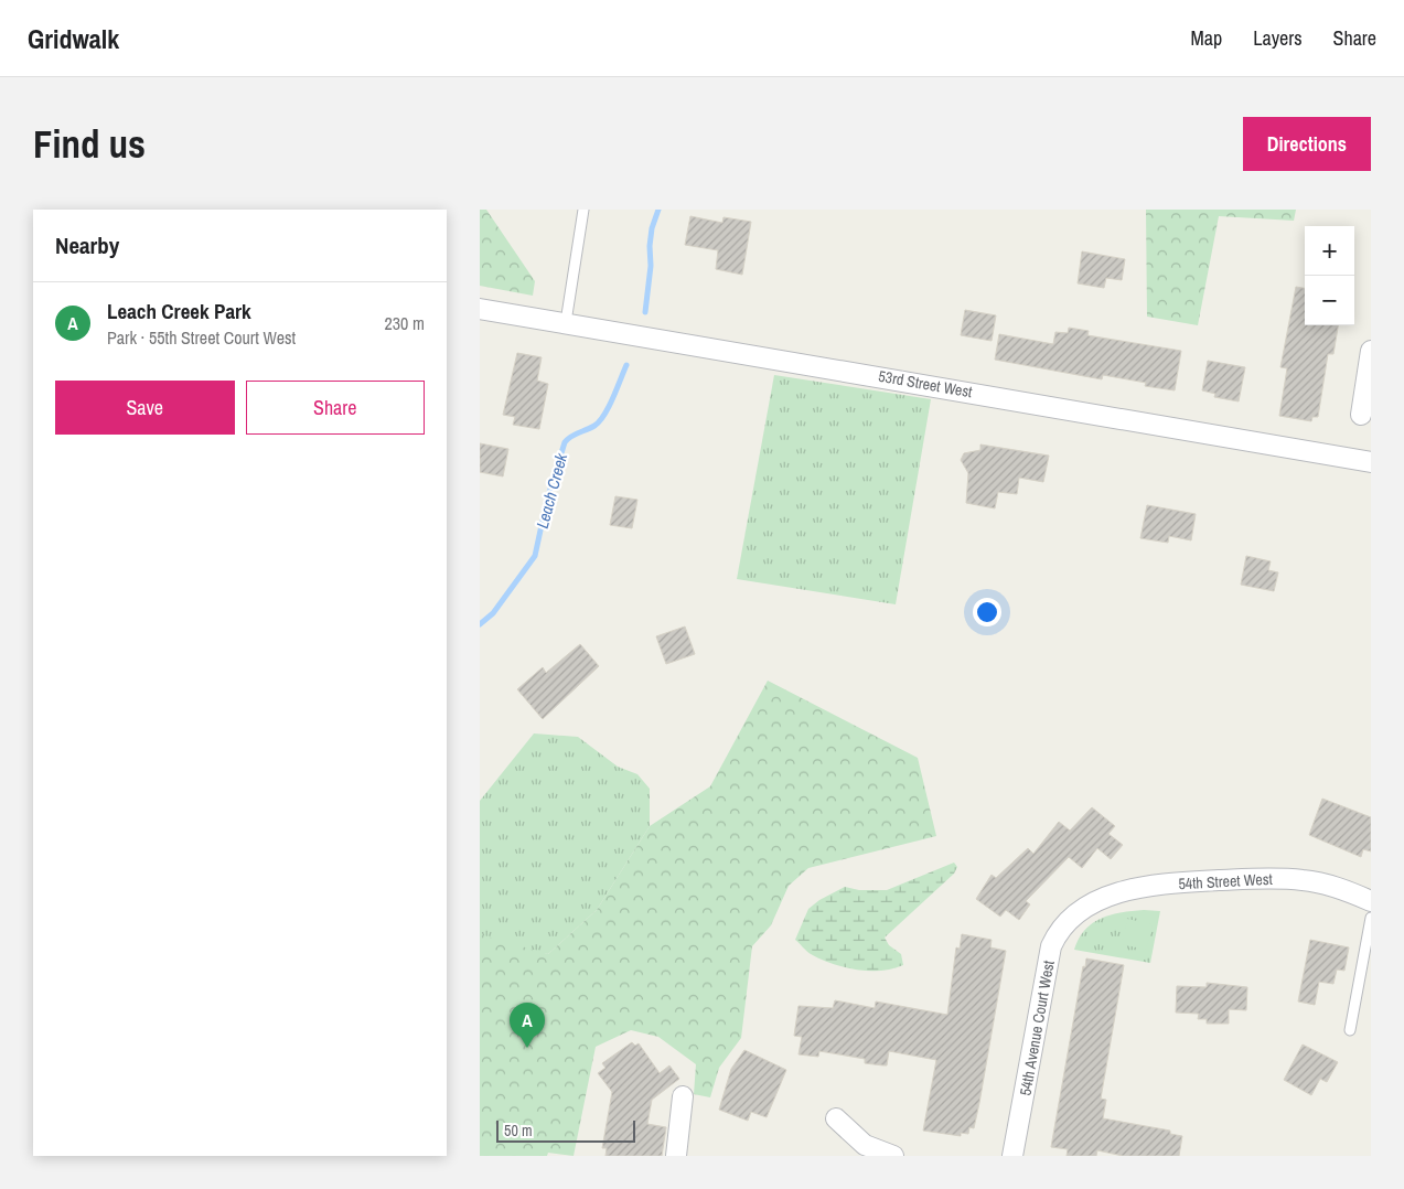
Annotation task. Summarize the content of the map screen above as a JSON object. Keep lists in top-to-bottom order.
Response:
{
  "streets": {
    "street": ["53rd Street West", "54th Street West", "54th Avenue Court West"]
  },
  "crossings": [
    ["54th Street West", "54th Avenue Court West"]
  ],
  "water": ["Leach Creek"],
  "scale_bar": "50 m",
  "page": {
    "header": "Gridwalk",
    "nav": ["Map", "Layers", "Share"],
    "buttons": [
      "Directions",
      ["Save", "Share"]
    ],
    "title": "Find us",
    "heading": "Nearby",
    "map_buttons": ["+", "−"],
    "list": [
      {
        "mark": "A",
        "name": "Leach Creek Park",
        "note": "Park · 55th Street Court West",
        "value": "230 m"
      }
    ],
    "pins": "A",
    "scale": "50 m"
  }
}
